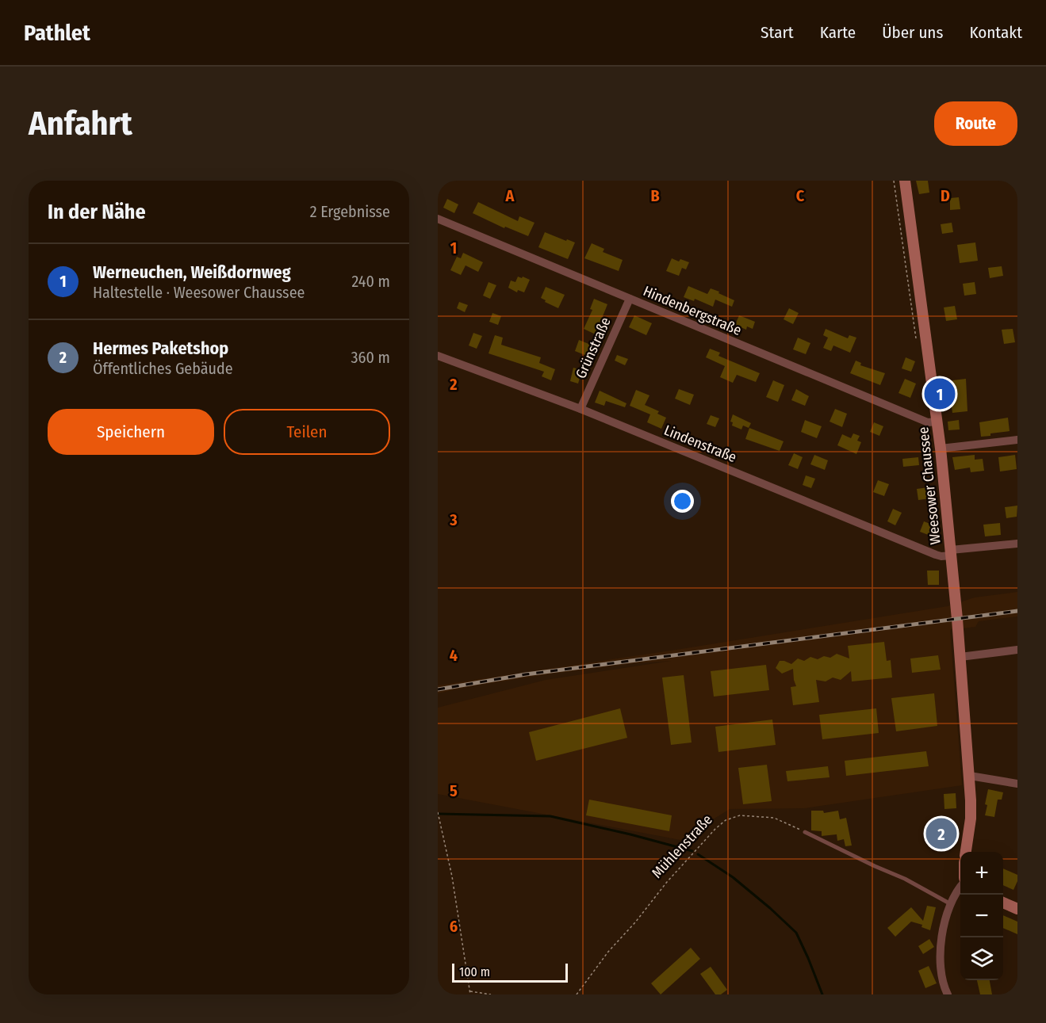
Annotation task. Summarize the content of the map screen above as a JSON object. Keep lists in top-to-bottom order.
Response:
{
  "streets": {
    "main road": ["Weesower Chaussee"],
    "street": ["Hindenbergstraße", "Grünstraße", "Lindenstraße"],
    "path": ["Mühlenstraße"]
  },
  "crossings": [
    ["Hindenbergstraße", "Grünstraße"],
    ["Hindenbergstraße", "Weesower Chaussee"],
    ["Grünstraße", "Lindenstraße"],
    ["Lindenstraße", "Weesower Chaussee"]
  ],
  "scale_bar": "100 m",
  "page": {
    "header": "Pathlet",
    "nav": [
      "Start",
      "Karte",
      "Über uns",
      "Kontakt"
    ],
    "buttons": [
      "Route",
      ["Speichern", "Teilen"]
    ],
    "title": "Anfahrt",
    "heading": ["In der Nähe", "2 Ergebnisse"],
    "list": [
      {
        "mark": "1",
        "name": "Werneuchen, Weißdornweg",
        "note": "Haltestelle · Weesower Chaussee",
        "value": "240 m"
      },
      {
        "mark": "2",
        "name": "Hermes Paketshop",
        "note": "Öffentliches Gebäude",
        "value": "360 m"
      }
    ],
    "pins": ["1", "2"],
    "map_buttons": ["+", "−"],
    "scale": "100 m"
  },
  "grid": {
    "columns": [
      "A",
      "B",
      "C",
      "D"
    ],
    "rows": [
      "1",
      "2",
      "3",
      "4",
      "5",
      "6"
    ]
  }
}
